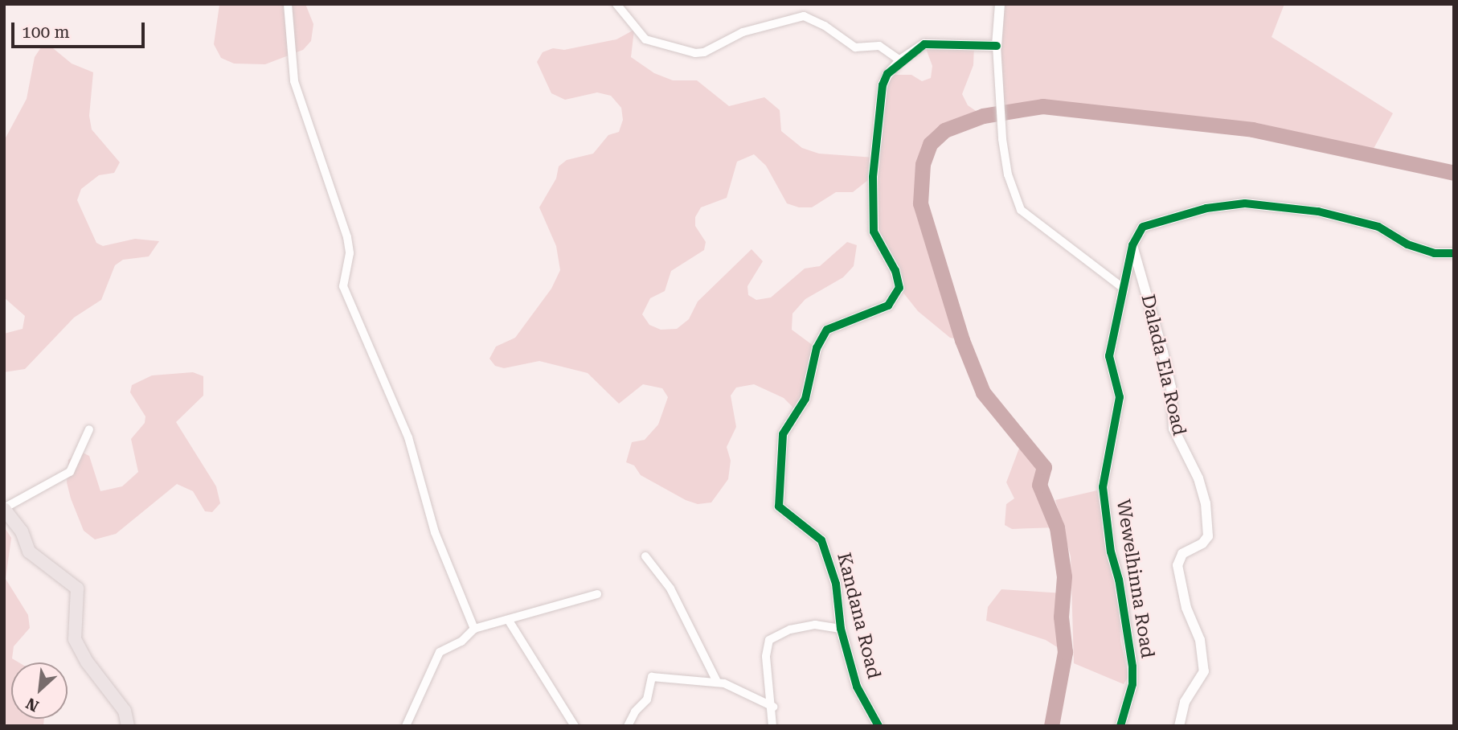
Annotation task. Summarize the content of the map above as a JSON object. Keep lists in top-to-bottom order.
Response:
{
  "streets": {
    "street": ["Dalada Ela Road", "Wewelhinna Road", "Kandana Road"]
  },
  "crossings": [
    ["Dalada Ela Road", "Wewelhinna Road"]
  ],
  "scale_bar": "100 m",
  "north": "bottom left"
}
